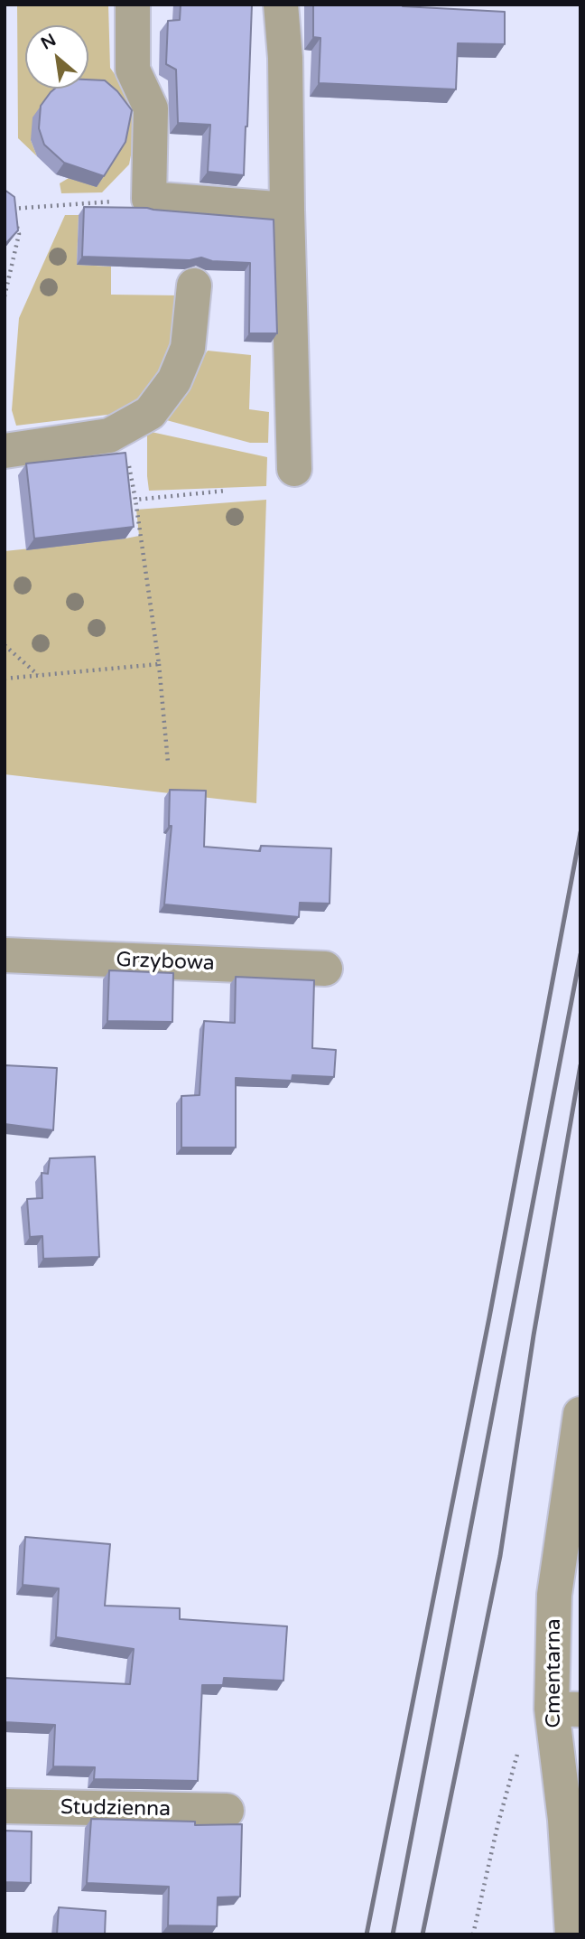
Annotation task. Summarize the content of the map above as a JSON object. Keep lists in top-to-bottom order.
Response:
{
  "streets": {
    "street": ["Grzybowa", "Cmentarna", "Studzienna"]
  },
  "north": "top left"
}
